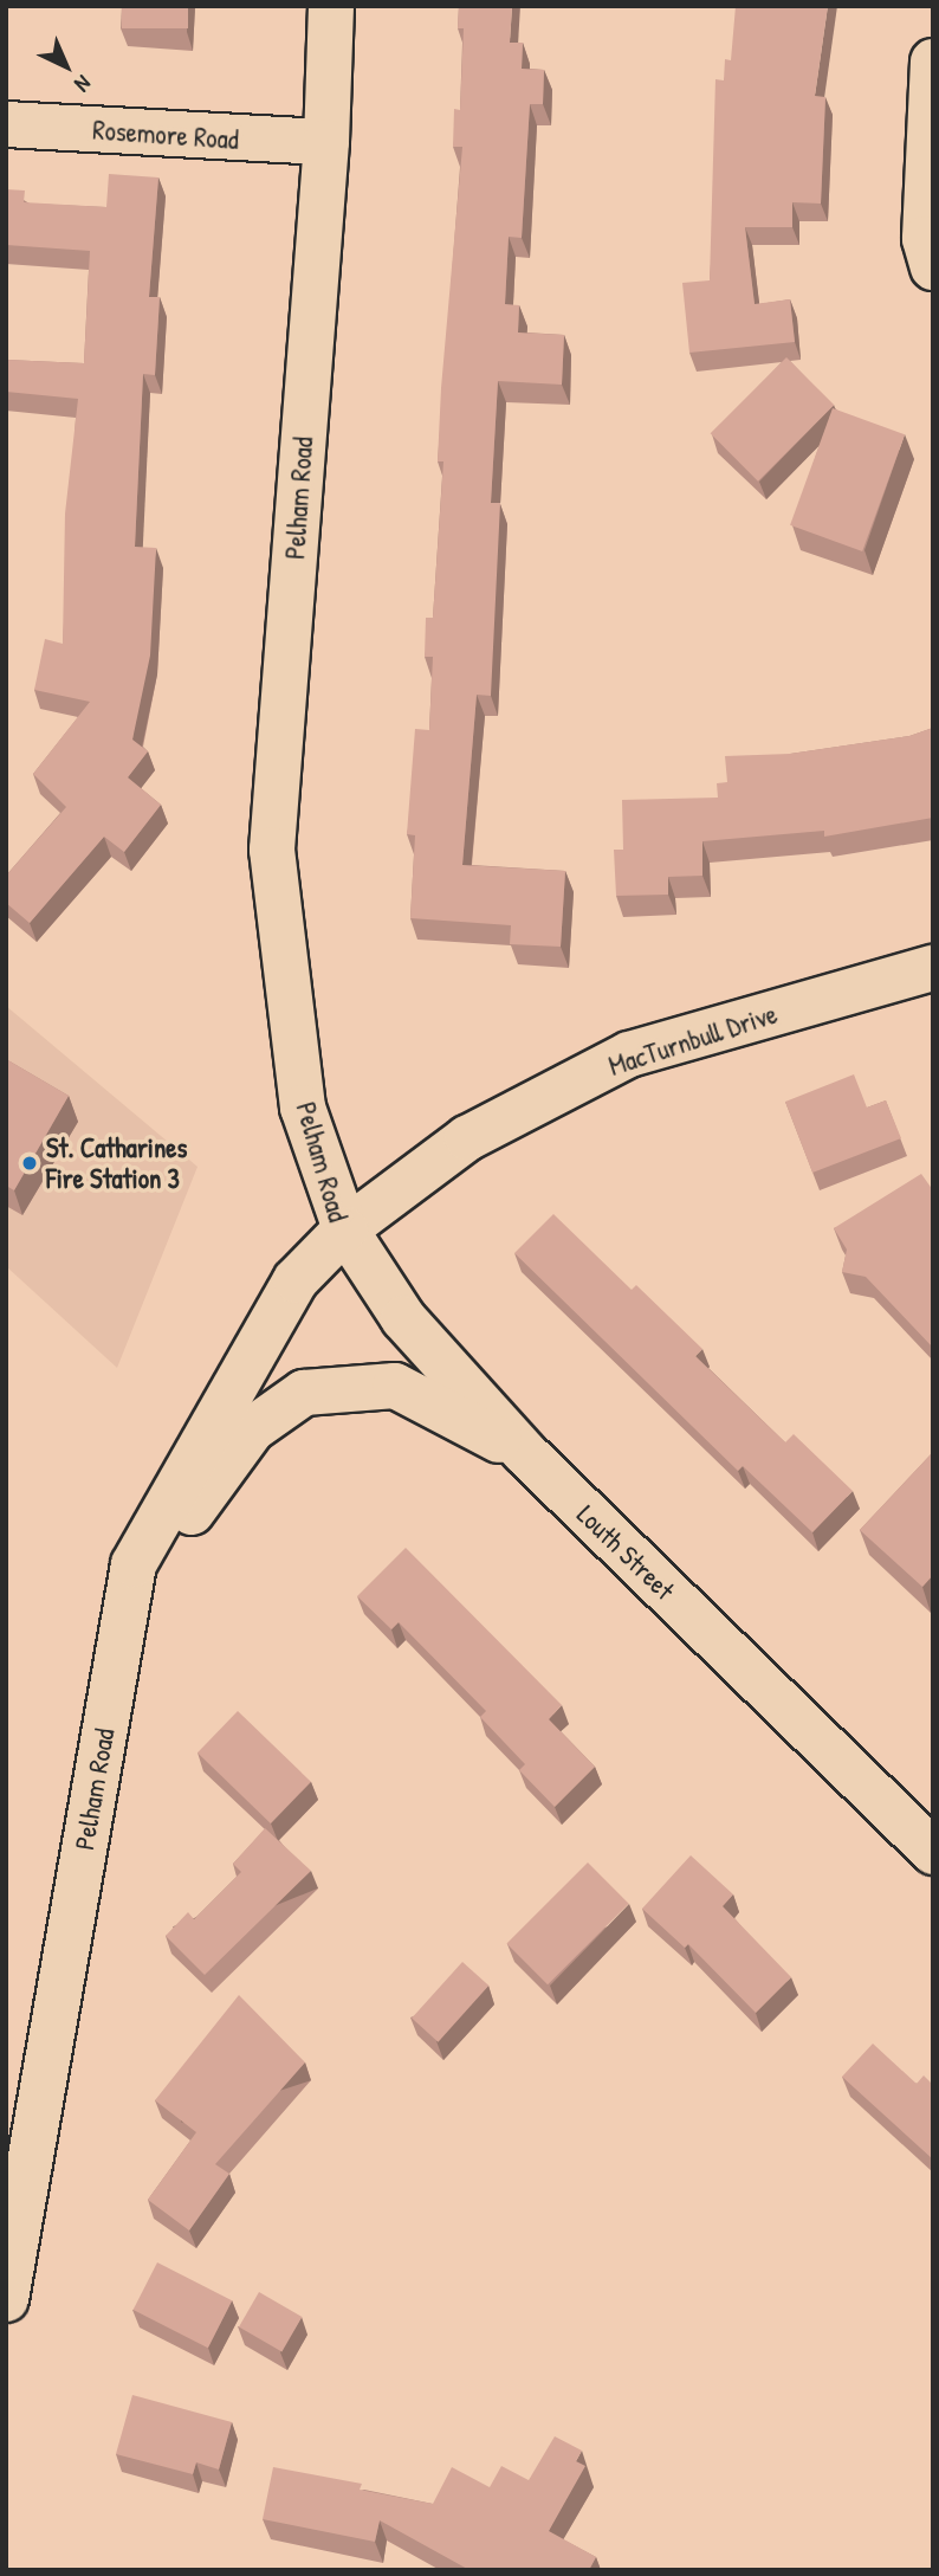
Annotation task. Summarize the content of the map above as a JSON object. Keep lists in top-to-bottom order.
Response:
{
  "streets": {
    "main road": [
      "Rosemore Road",
      "Pelham Road",
      "MacTurnbull Drive",
      "Louth Street"
    ]
  },
  "crossings": [
    ["Rosemore Road", "Pelham Road"],
    ["Pelham Road", "MacTurnbull Drive"],
    ["Pelham Road", "Louth Street"],
    ["MacTurnbull Drive", "Louth Street"]
  ],
  "places": ["St. Catharines Fire Station 3"],
  "north": "bottom right"
}
